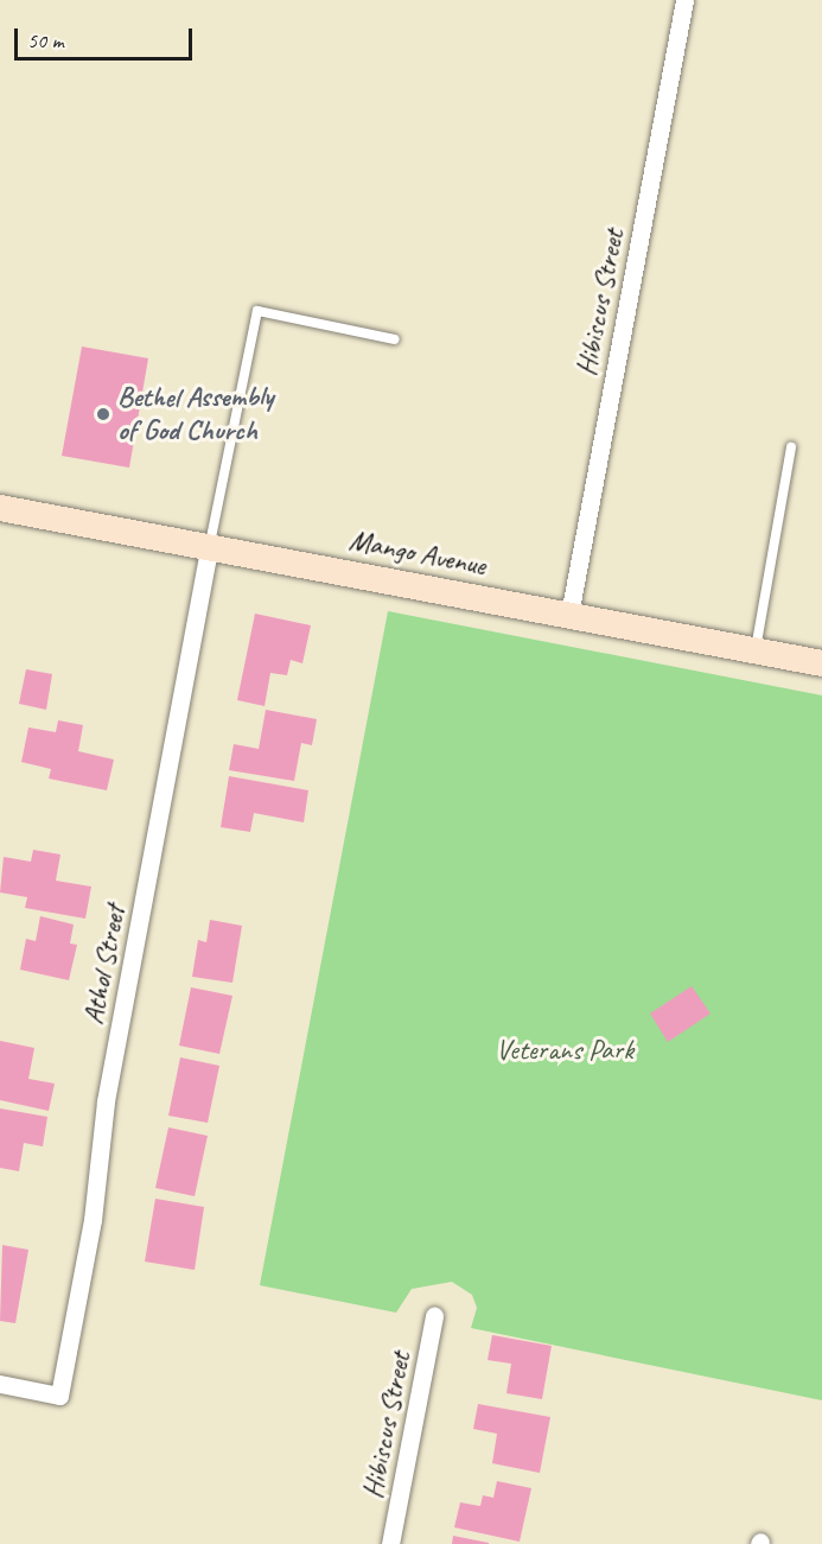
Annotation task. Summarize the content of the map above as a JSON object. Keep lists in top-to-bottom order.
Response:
{
  "streets": {
    "street": ["Hibiscus Street", "Mango Avenue", "Athol Street"]
  },
  "crossings": [
    ["Hibiscus Street", "Mango Avenue"],
    ["Mango Avenue", "Athol Street"]
  ],
  "parks": ["Veterans Park"],
  "places": ["Bethel Assembly of God Church"],
  "scale_bar": "50 m"
}
